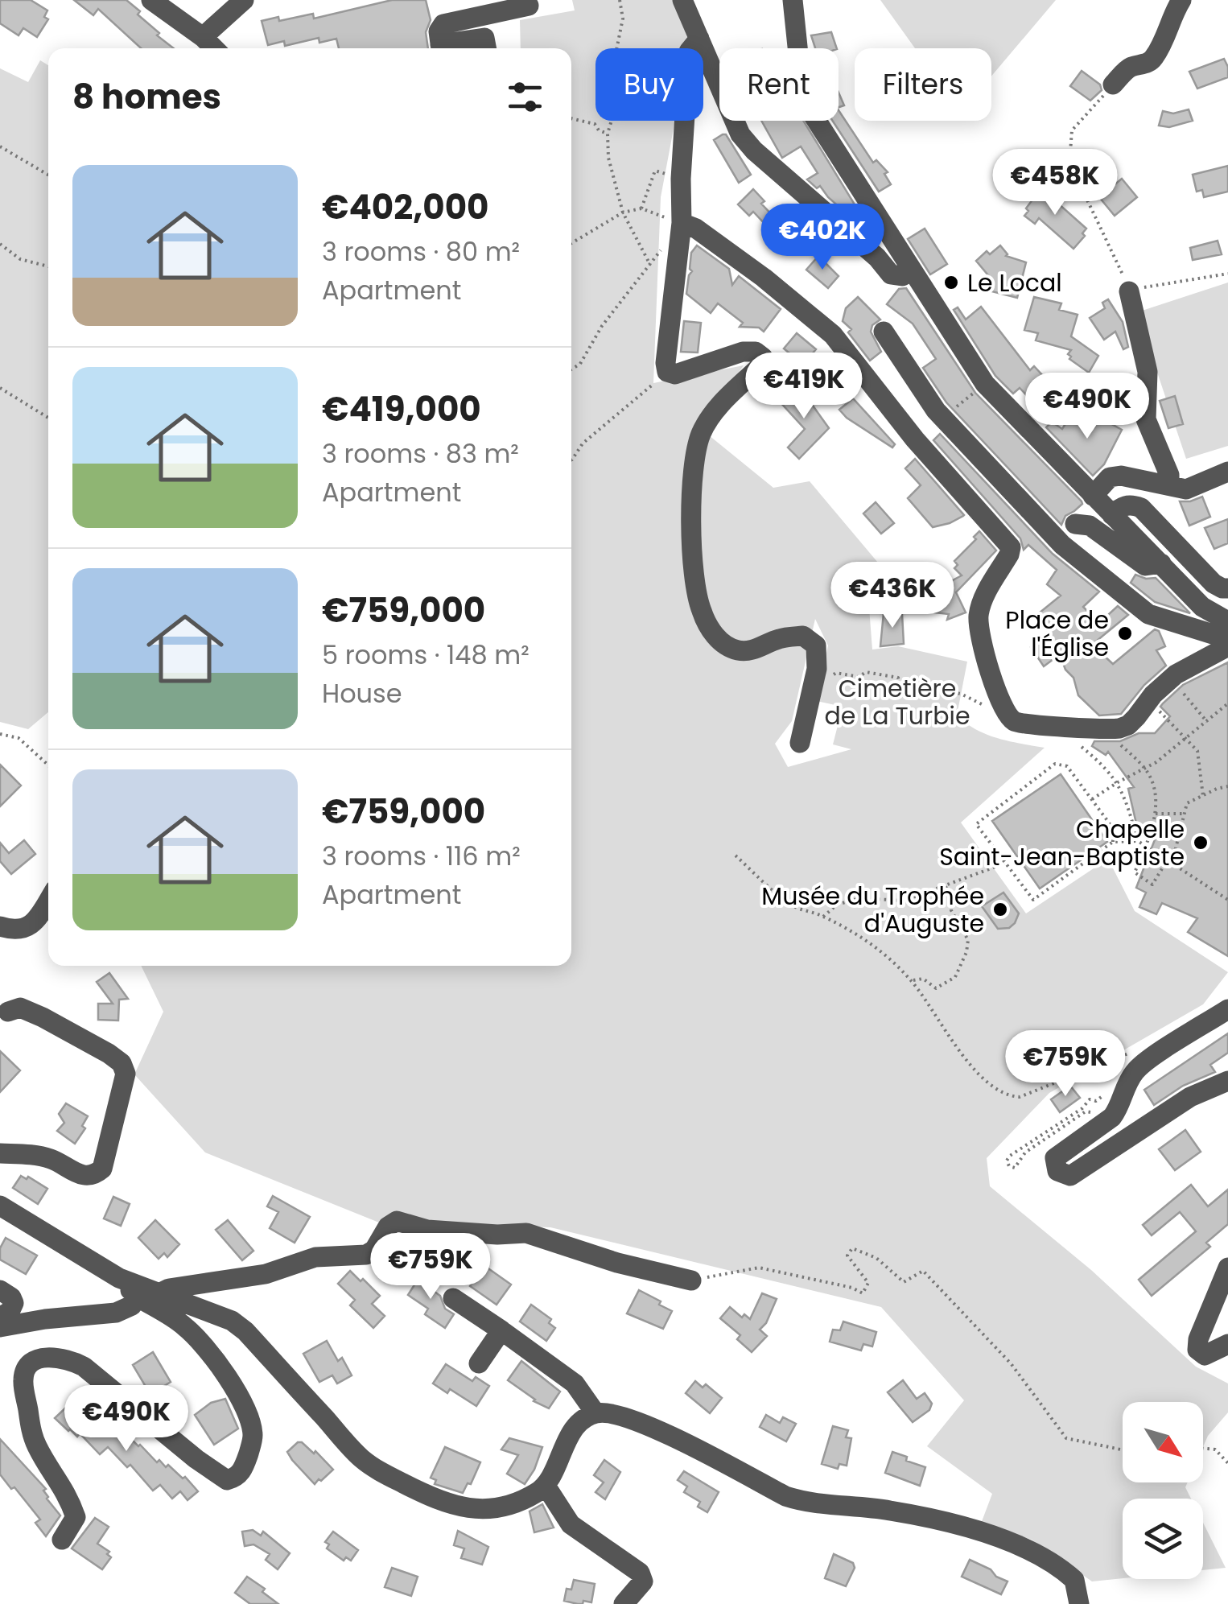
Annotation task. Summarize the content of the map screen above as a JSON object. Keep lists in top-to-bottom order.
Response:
{
  "parks": ["Cimetière de La Turbie"],
  "places": [
    "Le Local",
    "Place de l'Église",
    "Chapelle Saint-Jean-Baptiste",
    "Musée du Trophée d'Auguste"
  ],
  "north": "bottom right",
  "page": {
    "chip": ["Buy", "Rent", "Filters"],
    "heading": "8 homes",
    "list": [
      {
        "name": "€402,000",
        "note": "3 rooms · 80 m² · Apartment"
      },
      {
        "name": "€419,000",
        "note": "3 rooms · 83 m² · Apartment"
      },
      {
        "name": "€759,000",
        "note": "5 rooms · 148 m² · House"
      },
      {
        "name": "€759,000",
        "note": "3 rooms · 116 m² · Apartment"
      }
    ],
    "price": [
      "€458K",
      "€402K",
      "€419K",
      "€490K",
      "€436K",
      "€759K",
      "€759K",
      "€490K"
    ]
  }
}
